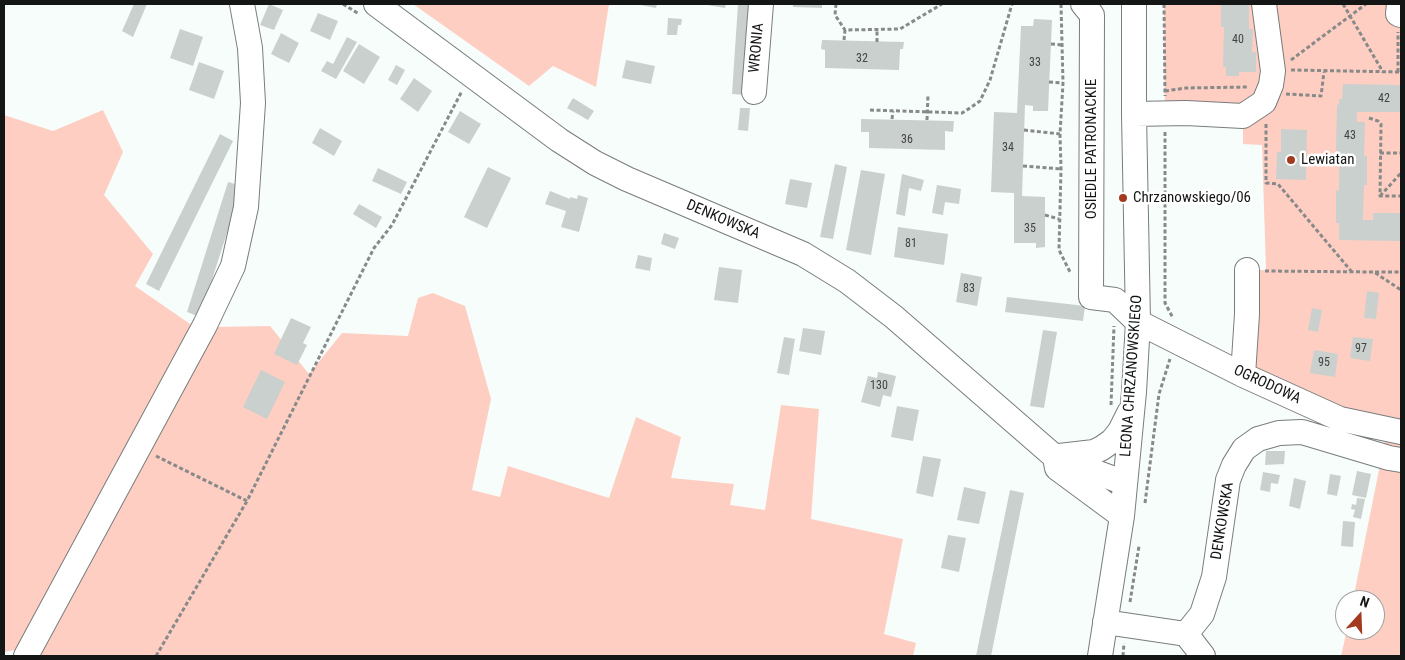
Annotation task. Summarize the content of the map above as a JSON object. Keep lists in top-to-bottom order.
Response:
{
  "streets": {
    "street": [
      "WRONIA",
      "OSIEDLE PATRONACKIE",
      "DENKOWSKA",
      "LEONA CHRZANOWSKIEGO",
      "OGRODOWA"
    ]
  },
  "crossings": [
    ["OSIEDLE PATRONACKIE", "OGRODOWA"],
    ["DENKOWSKA", "LEONA CHRZANOWSKIEGO"],
    ["LEONA CHRZANOWSKIEGO", "OGRODOWA"]
  ],
  "places": ["Lewiatan", "Chrzanowskiego/06"],
  "house_numbers": [
    "40",
    "32",
    "33",
    "42",
    "43",
    "36",
    "34",
    "35",
    "81",
    "83",
    "97",
    "95",
    "130"
  ],
  "north": "top"
}
